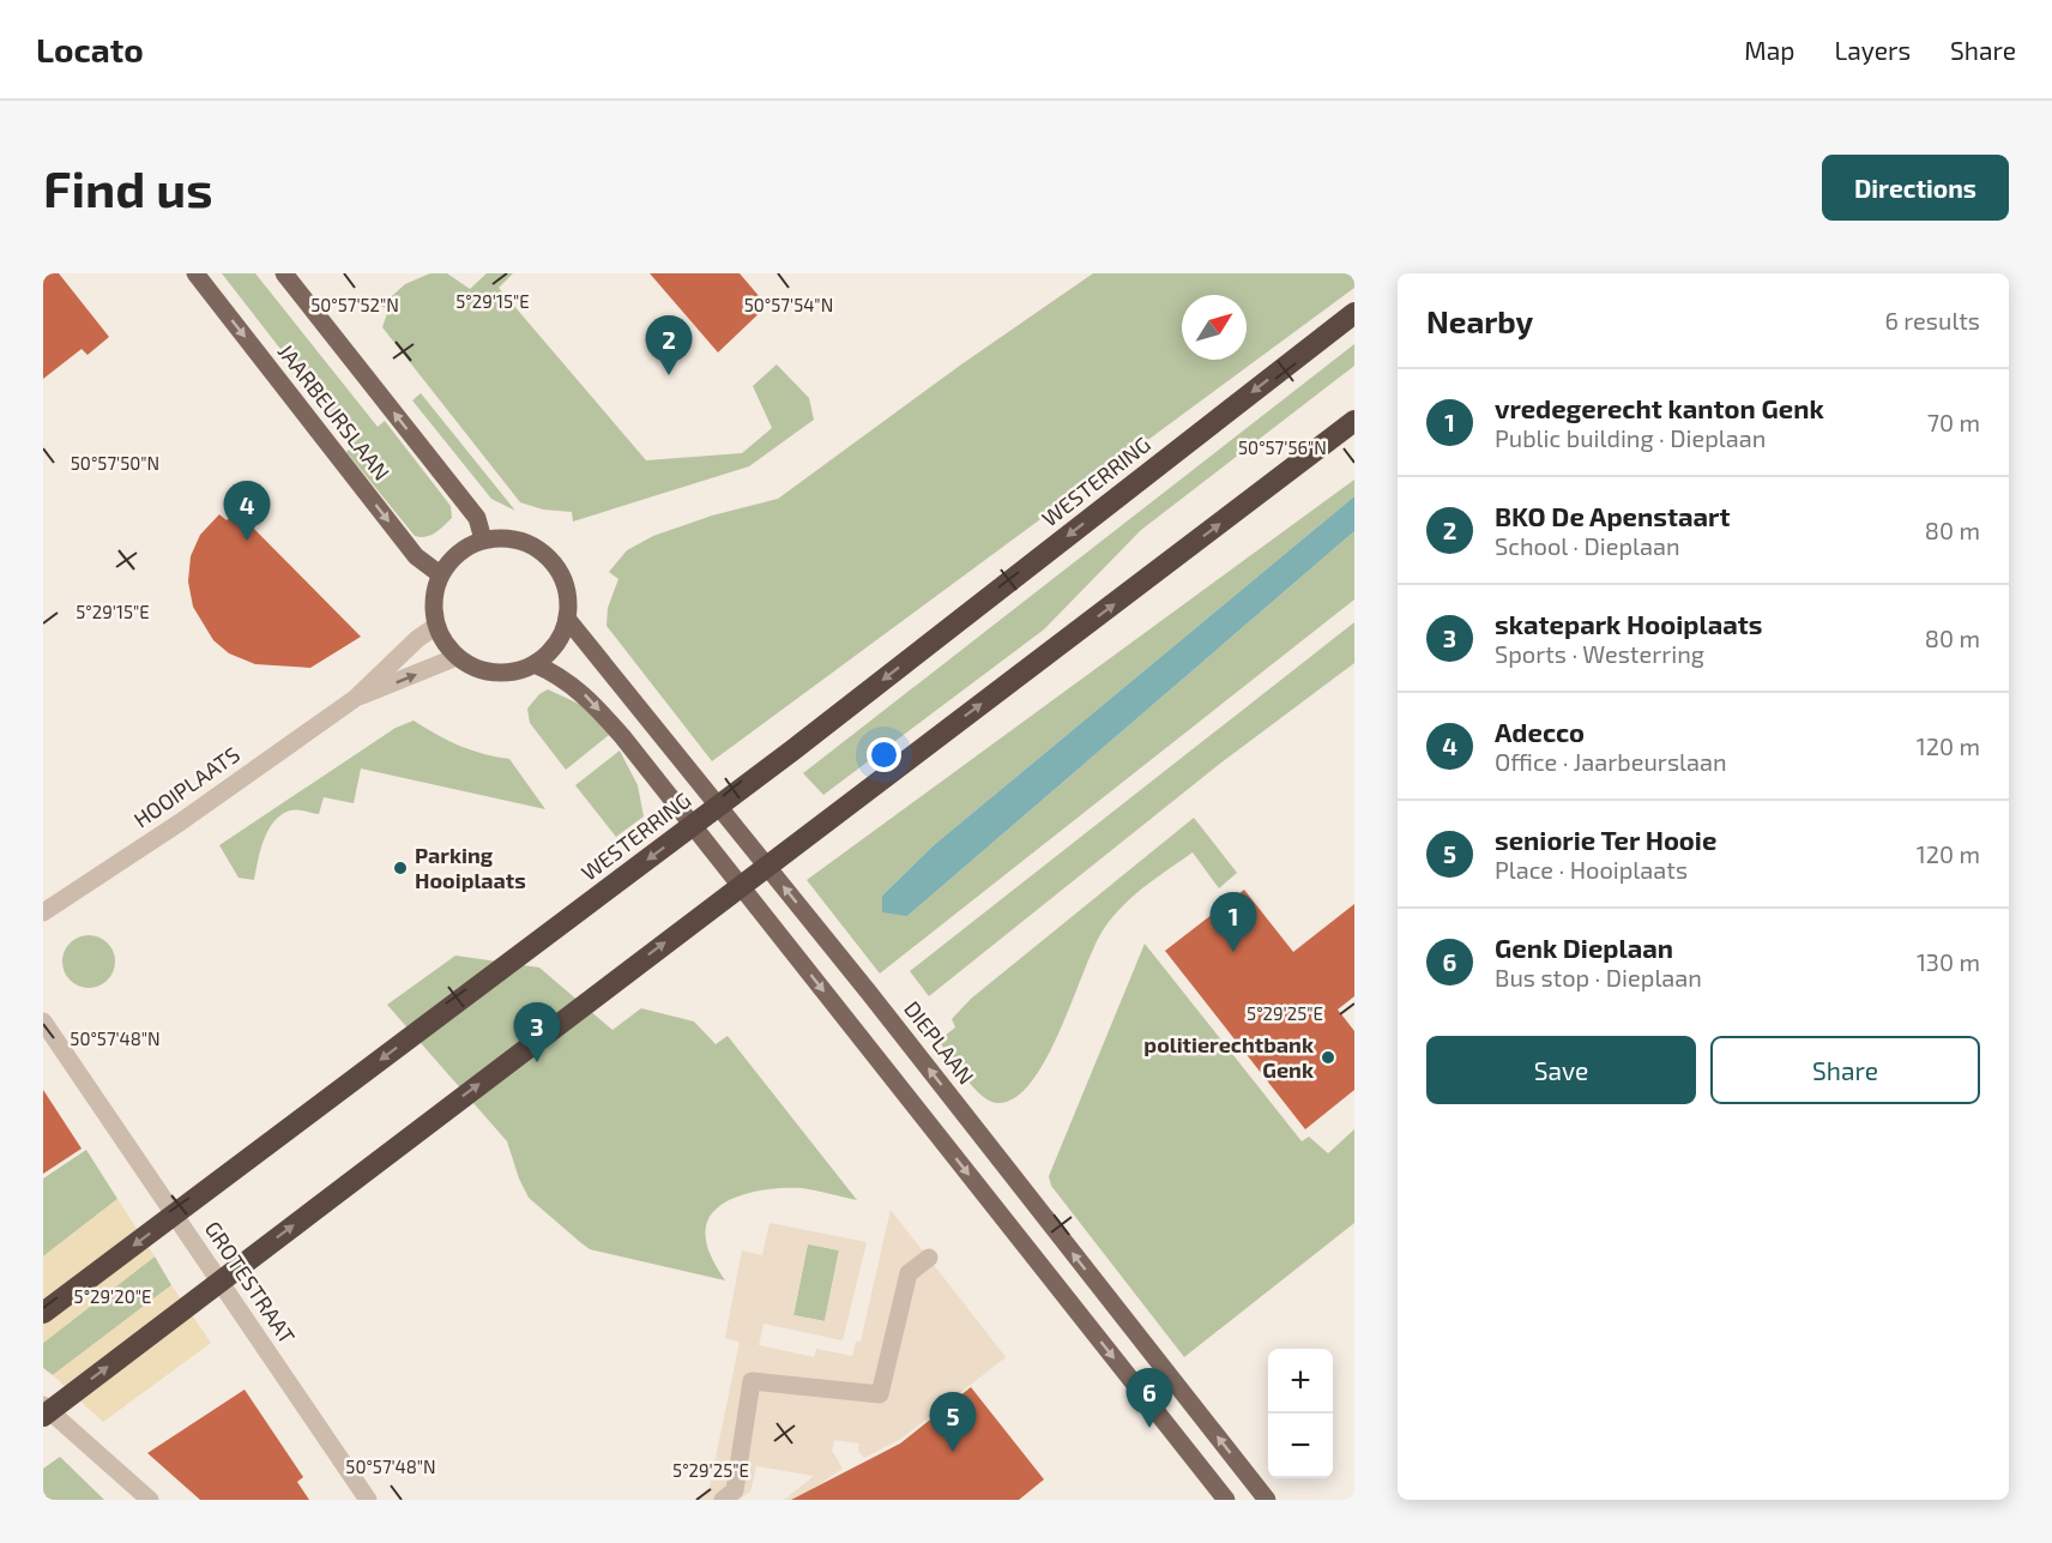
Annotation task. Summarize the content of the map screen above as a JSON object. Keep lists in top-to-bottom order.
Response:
{
  "streets": {
    "highway": ["WESTERRING"],
    "main road": ["JAARBEURSLAAN", "DIEPLAAN"],
    "street": ["HOOIPLAATS", "GROTESTRAAT"]
  },
  "crossings": [
    ["JAARBEURSLAAN", "HOOIPLAATS"],
    ["JAARBEURSLAAN", "DIEPLAAN"],
    ["HOOIPLAATS", "DIEPLAAN"]
  ],
  "places": ["Parking Hooiplaats", "politierechtbank Genk"],
  "north": "top right",
  "page": {
    "header": "Locato",
    "nav": ["Map", "Layers", "Share"],
    "buttons": [
      "Directions",
      ["Save", "Share"]
    ],
    "title": "Find us",
    "heading": ["Nearby", "6 results"],
    "pins": [
      "2",
      "4",
      "1",
      "3",
      "6",
      "5"
    ],
    "list": [
      {
        "mark": "1",
        "name": "vredegerecht kanton Genk",
        "note": "Public building · Dieplaan",
        "value": "70 m"
      },
      {
        "mark": "2",
        "name": "BKO De Apenstaart",
        "note": "School · Dieplaan",
        "value": "80 m"
      },
      {
        "mark": "3",
        "name": "skatepark Hooiplaats",
        "note": "Sports · Westerring",
        "value": "80 m"
      },
      {
        "mark": "4",
        "name": "Adecco",
        "note": "Office · Jaarbeurslaan",
        "value": "120 m"
      },
      {
        "mark": "5",
        "name": "seniorie Ter Hooie",
        "note": "Place · Hooiplaats",
        "value": "120 m"
      },
      {
        "mark": "6",
        "name": "Genk Dieplaan",
        "note": "Bus stop · Dieplaan",
        "value": "130 m"
      }
    ],
    "map_buttons": ["+", "−"]
  },
  "coordinates": [
    "5°29'15\"E",
    "50°57'52\"N",
    "50°57'54\"N",
    "50°57'56\"N",
    "50°57'50\"N",
    "5°29'25\"E",
    "50°57'48\"N",
    "5°29'20\"E"
  ]
}
